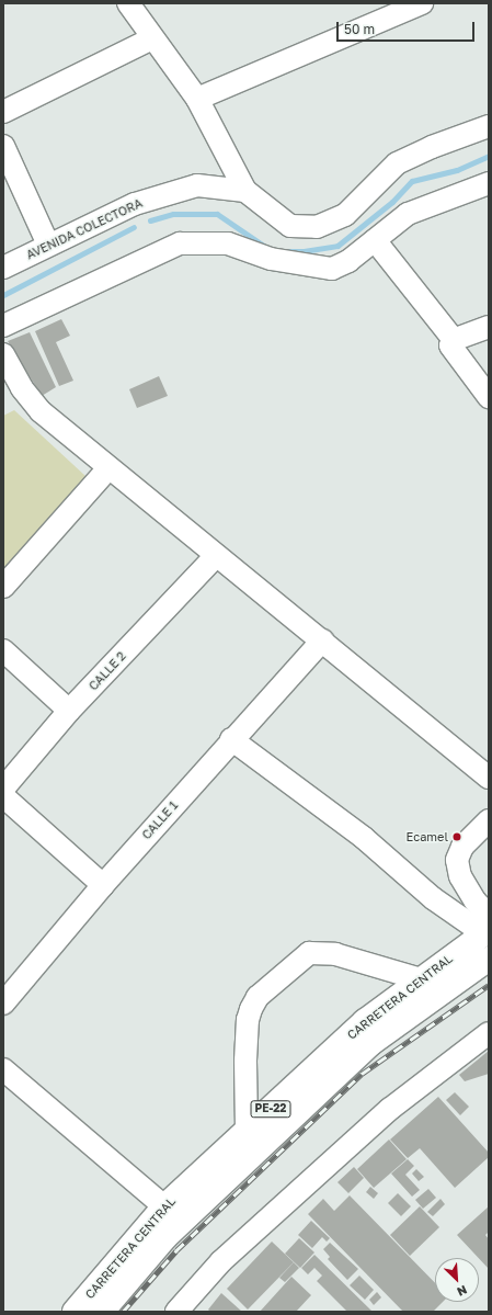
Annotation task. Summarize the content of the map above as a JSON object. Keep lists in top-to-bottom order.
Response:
{
  "streets": {
    "highway": ["CARRETERA CENTRAL", "PE-22"],
    "street": ["AVENIDA COLECTORA", "CALLE 2", "CALLE 1"]
  },
  "places": ["Ecamel"],
  "scale_bar": "50 m",
  "north": "bottom right"
}
